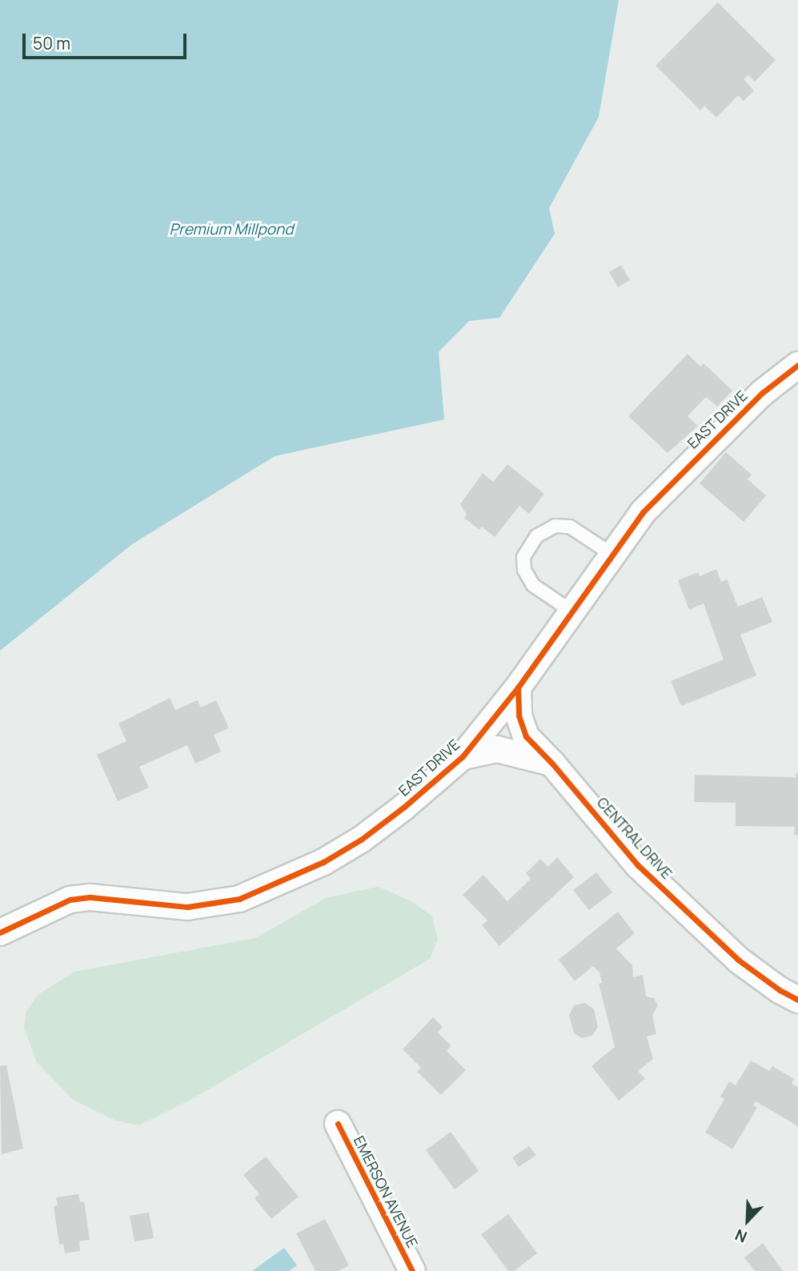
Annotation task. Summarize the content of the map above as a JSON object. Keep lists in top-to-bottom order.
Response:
{
  "streets": {
    "street": ["EAST DRIVE", "CENTRAL DRIVE", "EMERSON AVENUE"]
  },
  "crossings": [
    ["EAST DRIVE", "CENTRAL DRIVE"]
  ],
  "water": ["Premium Millpond"],
  "scale_bar": "50 m",
  "north": "bottom left"
}
